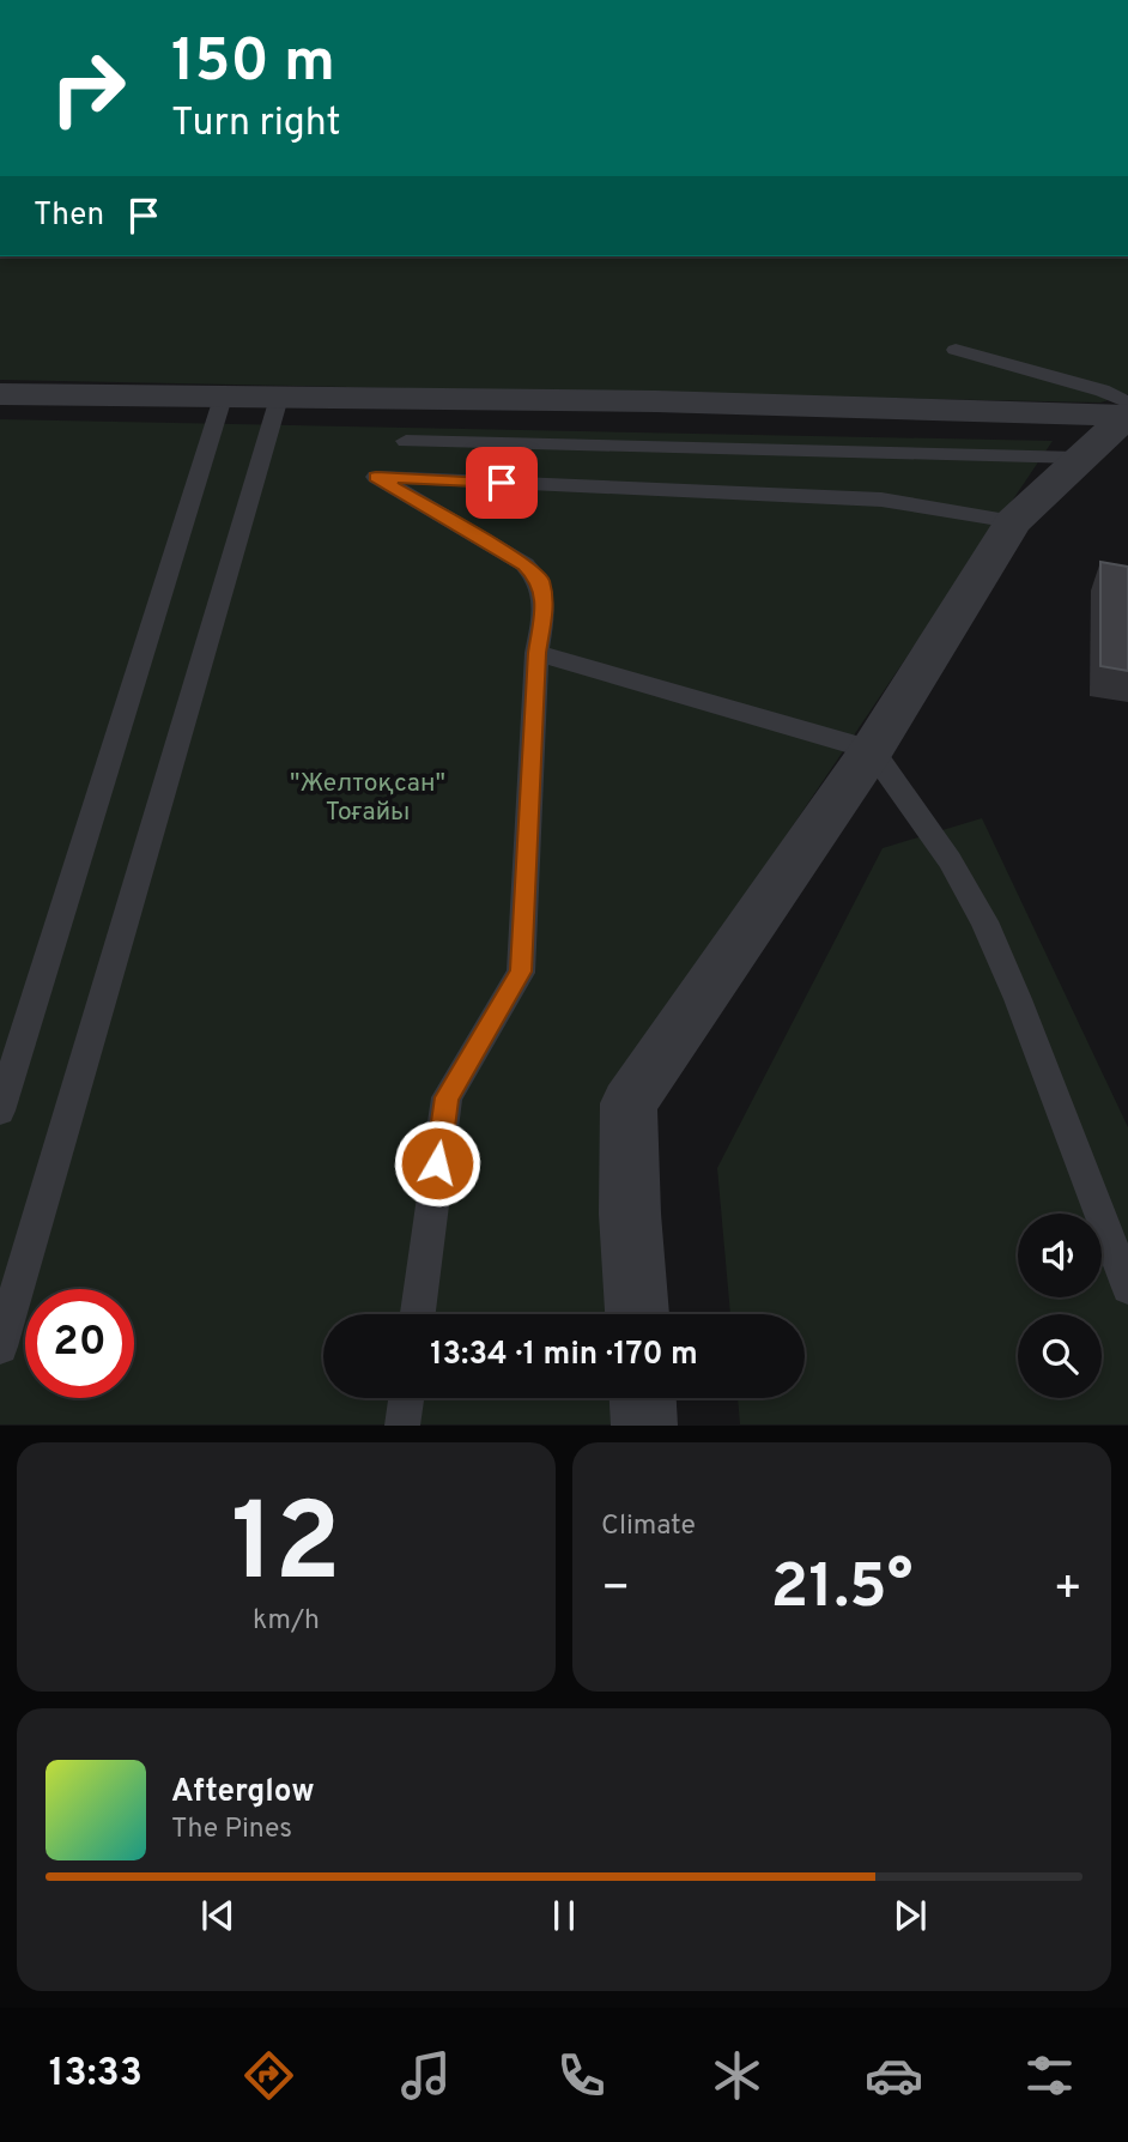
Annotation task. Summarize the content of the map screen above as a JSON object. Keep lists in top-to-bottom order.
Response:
{
  "parks": ["\"Желтоқсан\" Тоғайы"],
  "page": {
    "turn": ["150 m", "Turn right"],
    "then": "Then",
    "limit": "20",
    "trip": "13:34 · 1 min · 170 m",
    "tile": [
      ["12", "km/h"],
      "Climate"
    ],
    "heat": ["−", "21.5°", "+"],
    "song": ["Afterglow", "The Pines"],
    "tabs": "13:33"
  }
}
